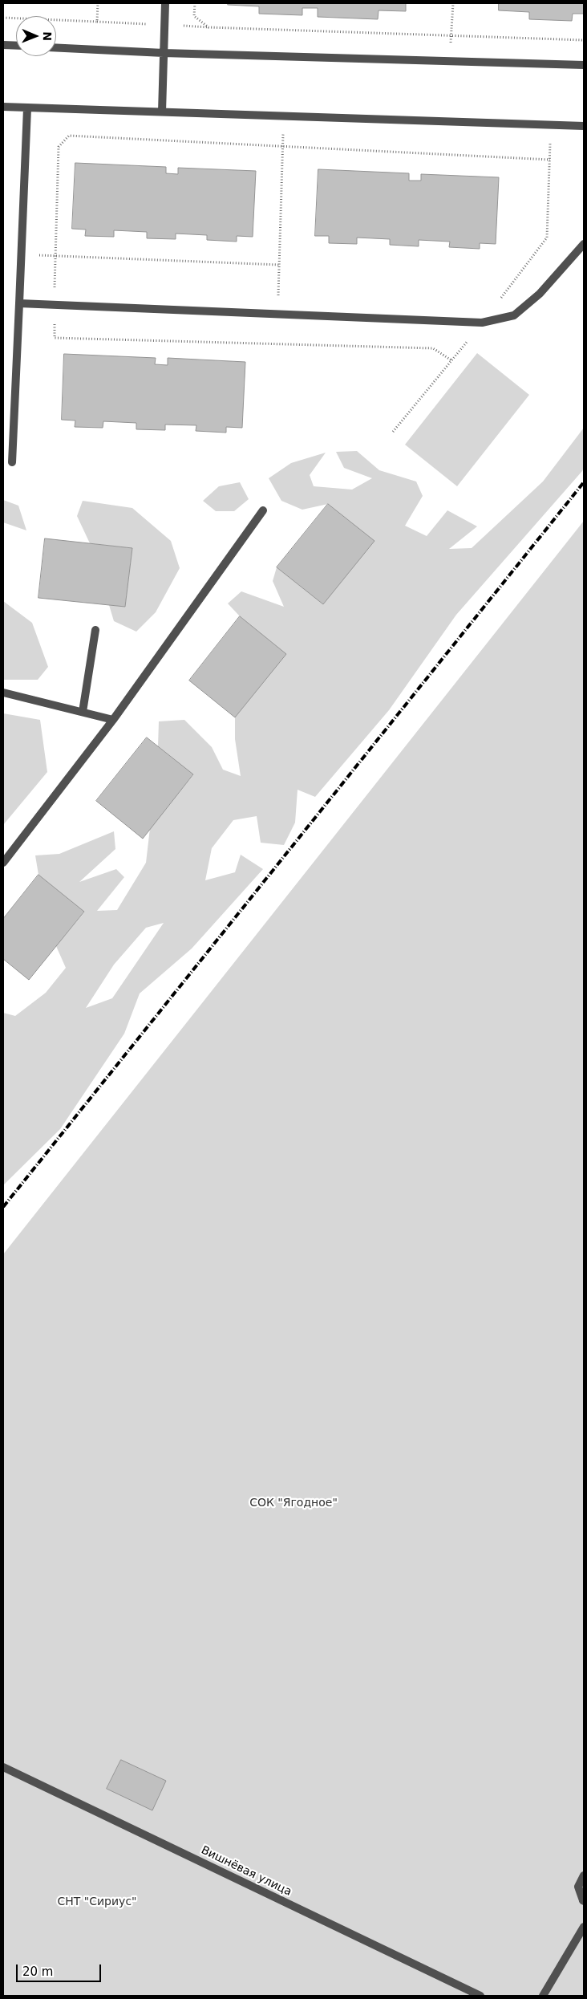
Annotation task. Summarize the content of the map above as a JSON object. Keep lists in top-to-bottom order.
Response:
{
  "streets": {
    "street": ["Вишнёвая улица"]
  },
  "parks": ["СОК \"Ягодное\"", "СНТ \"Сириус\""],
  "scale_bar": "20 m",
  "north": "right"
}
